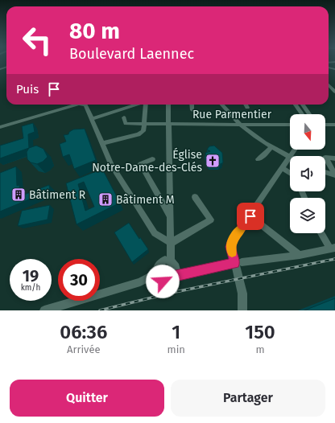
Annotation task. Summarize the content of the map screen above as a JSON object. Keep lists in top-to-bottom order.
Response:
{
  "streets": {
    "street": ["Rue Parmentier"]
  },
  "places": {
    "church": ["Église Notre-Dame-des-Clés"],
    "building": ["Bâtiment R", "Bâtiment M"]
  },
  "north": "bottom",
  "page": {
    "turn": ["80 m", "Boulevard Laennec"],
    "then": "Puis",
    "speed": "19 km/h",
    "limit": "30",
    "eta": [
      "06:36",
      "Arrivée",
      "1",
      "min",
      "150",
      "m"
    ],
    "buttons": ["Quitter", "Partager"]
  }
}
